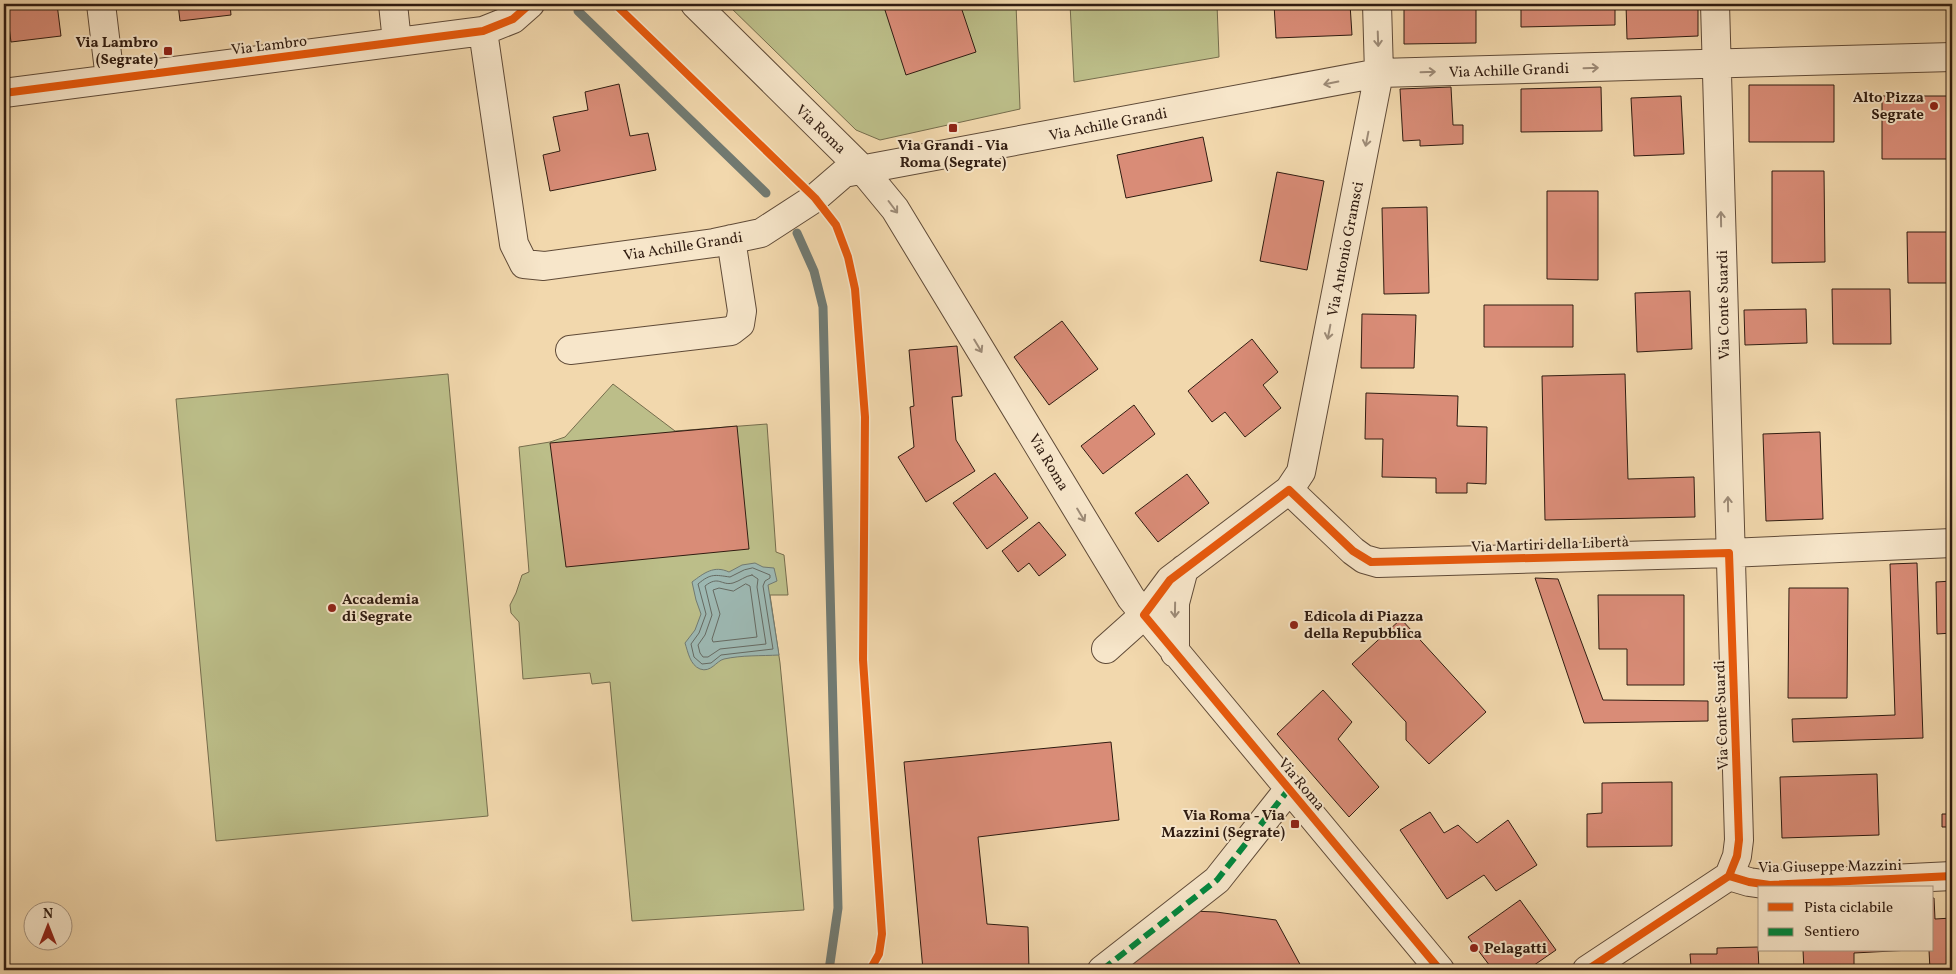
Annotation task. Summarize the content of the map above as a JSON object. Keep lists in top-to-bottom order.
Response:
{
  "streets": {
    "street": [
      "Via Lambro",
      "Via Achille Grandi",
      "Via Roma",
      "Via Antonio Gramsci",
      "Via Conte Suardi",
      "Via Martiri della Libertà",
      "Via Giuseppe Mazzini"
    ]
  },
  "crossings": [
    ["Via Lambro", "Via Achille Grandi"],
    ["Via Achille Grandi", "Via Roma"],
    ["Via Achille Grandi", "Via Antonio Gramsci"],
    ["Via Achille Grandi", "Via Conte Suardi"],
    ["Via Antonio Gramsci", "Via Martiri della Libertà"],
    ["Via Conte Suardi", "Via Martiri della Libertà"],
    ["Via Conte Suardi", "Via Giuseppe Mazzini"]
  ],
  "one_way": ["Via Roma", "Via Antonio Gramsci", "Via Conte Suardi"],
  "places": {
    "transit": ["Via Lambro (Segrate)", "Via Grandi - Via Roma (Segrate)", "Via Roma - Via Mazzini (Segrate)"],
    "other": [
      "Alto Pizza Segrate",
      "Accademia di Segrate",
      "Edicola di Piazza della Repubblica",
      "Pelagatti"
    ]
  },
  "legend": ["Pista ciclabile", "Sentiero"],
  "north": "top"
}
